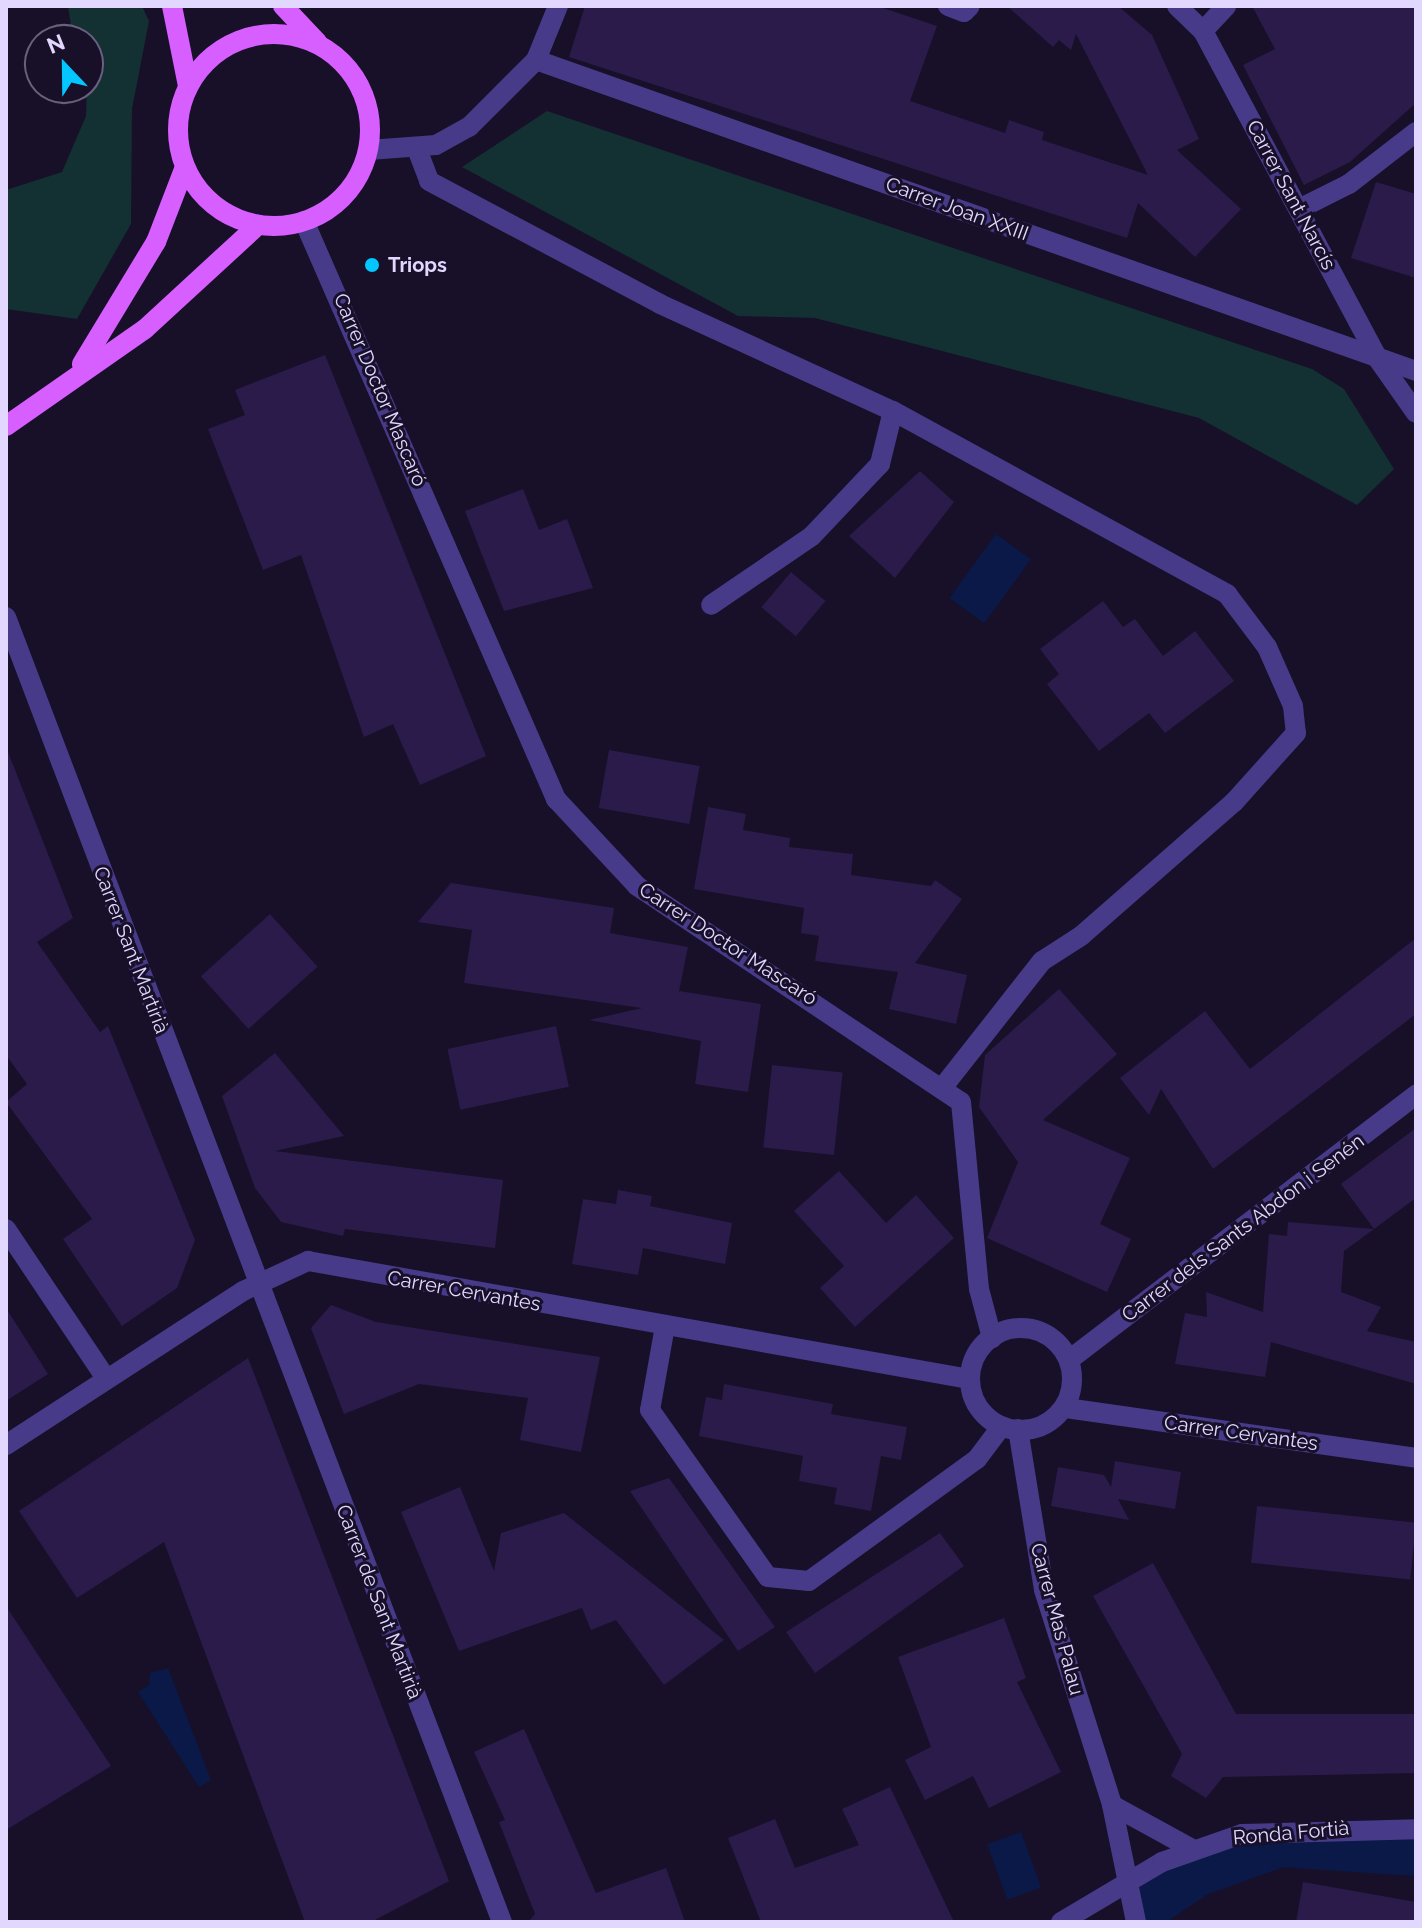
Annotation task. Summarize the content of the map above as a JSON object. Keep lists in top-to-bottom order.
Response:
{
  "streets": {
    "street": [
      "Carrer Sant Narcís",
      "Carrer Joan XXIII",
      "Carrer Doctor Mascaró",
      "Carrer Sant Martirià",
      "Carrer dels Sants Abdon i Senén",
      "Carrer Cervantes",
      "Carrer de Sant Martirià",
      "Carrer Mas Palau",
      "Ronda Fortià"
    ]
  },
  "crossings": [
    ["Carrer Sant Narcís", "Carrer Joan XXIII"],
    ["Carrer Doctor Mascaró", "Carrer dels Sants Abdon i Senén"],
    ["Carrer Doctor Mascaró", "Carrer Cervantes"],
    ["Carrer Doctor Mascaró", "Carrer Mas Palau"],
    ["Carrer Sant Martirià", "Carrer Cervantes"],
    ["Carrer Sant Martirià", "Carrer de Sant Martirià"],
    ["Carrer dels Sants Abdon i Senén", "Carrer Cervantes"],
    ["Carrer dels Sants Abdon i Senén", "Carrer Mas Palau"],
    ["Carrer Cervantes", "Carrer de Sant Martirià"],
    ["Carrer Cervantes", "Carrer Mas Palau"],
    ["Carrer Mas Palau", "Ronda Fortià"]
  ],
  "places": ["Triops"],
  "north": "top"
}
